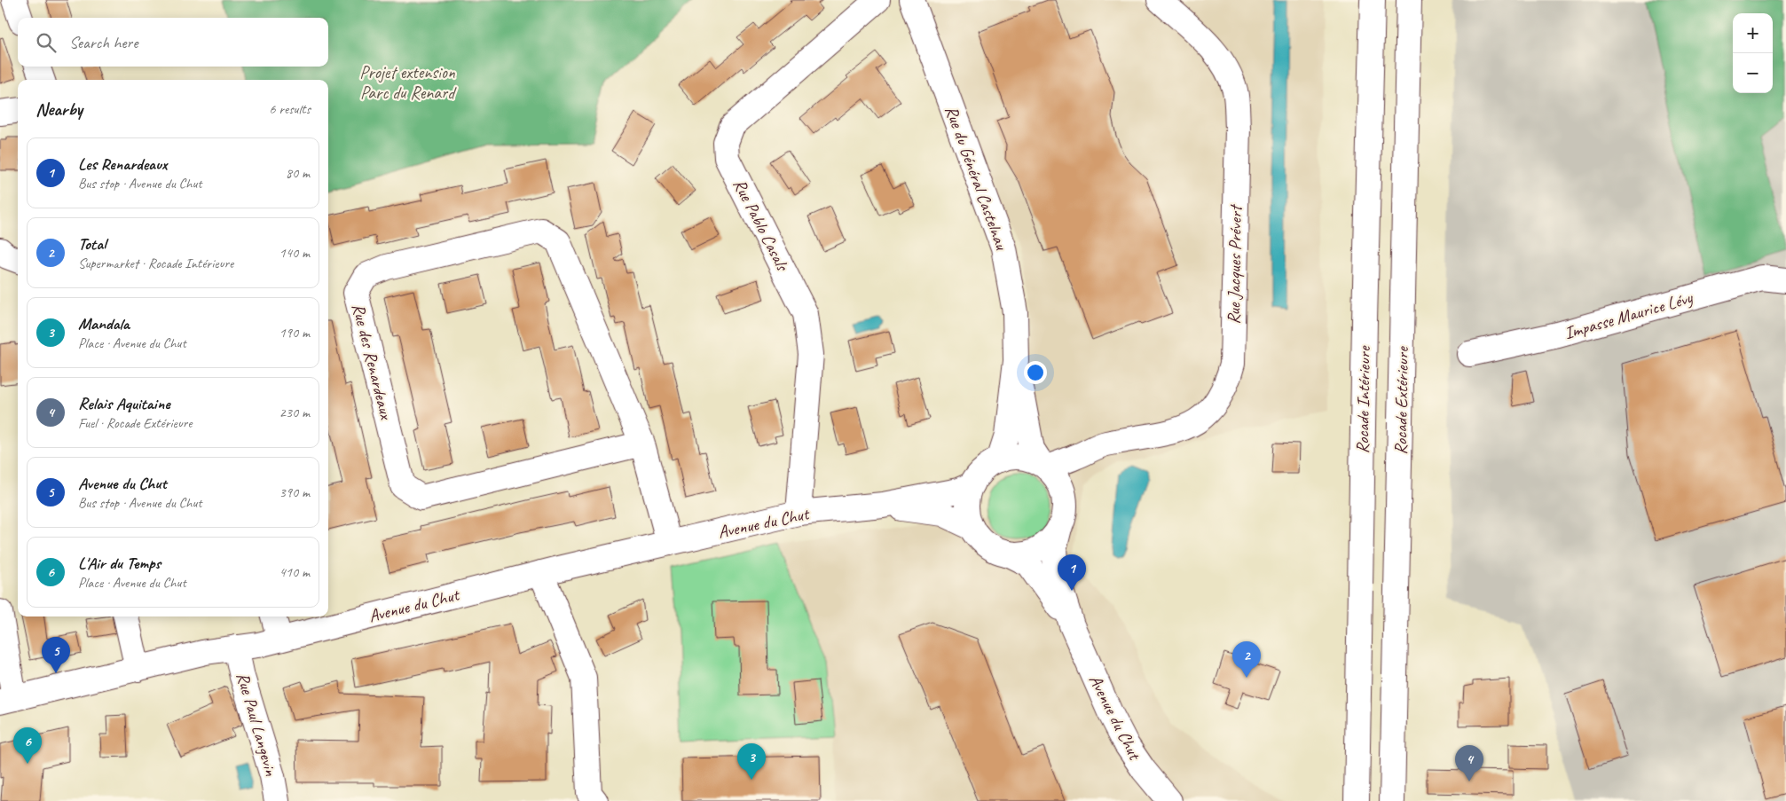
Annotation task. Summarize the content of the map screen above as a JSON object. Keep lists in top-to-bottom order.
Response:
{
  "streets": {
    "main road": [
      "Rue du Général Castelnau",
      "Rue Pablo Casals",
      "Rue Jacques Prévert",
      "Impasse Maurice Lévy",
      "Rue des Renardeaux",
      "Rocade Intérieure",
      "Rocade Extérieure",
      "Avenue du Chut",
      "Rue Paul Langevin"
    ]
  },
  "crossings": [
    ["Rue du Général Castelnau", "Rue Jacques Prévert"],
    ["Rue du Général Castelnau", "Avenue du Chut"],
    ["Rue Pablo Casals", "Avenue du Chut"],
    ["Rue Jacques Prévert", "Avenue du Chut"],
    ["Rue des Renardeaux", "Avenue du Chut"],
    ["Avenue du Chut", "Rue Paul Langevin"]
  ],
  "parks": ["Projet extension Parc du Renard"],
  "page": {
    "map_buttons": ["+", "−"],
    "search": "Search here",
    "heading": ["Nearby", "6 results"],
    "list": [
      {
        "mark": "1",
        "name": "Les Renardeaux",
        "note": "Bus stop · Avenue du Chut",
        "value": "80 m"
      },
      {
        "mark": "2",
        "name": "Total",
        "note": "Supermarket · Rocade Intérieure",
        "value": "140 m"
      },
      {
        "mark": "3",
        "name": "Mandala",
        "note": "Place · Avenue du Chut",
        "value": "190 m"
      },
      {
        "mark": "4",
        "name": "Relais Aquitaine",
        "note": "Fuel · Rocade Extérieure",
        "value": "230 m"
      },
      {
        "mark": "5",
        "name": "Avenue du Chut",
        "note": "Bus stop · Avenue du Chut",
        "value": "390 m"
      },
      {
        "mark": "6",
        "name": "L'Air du Temps",
        "note": "Place · Avenue du Chut",
        "value": "410 m"
      }
    ],
    "pins": [
      "1",
      "5",
      "2",
      "6",
      "3",
      "4"
    ]
  }
}
